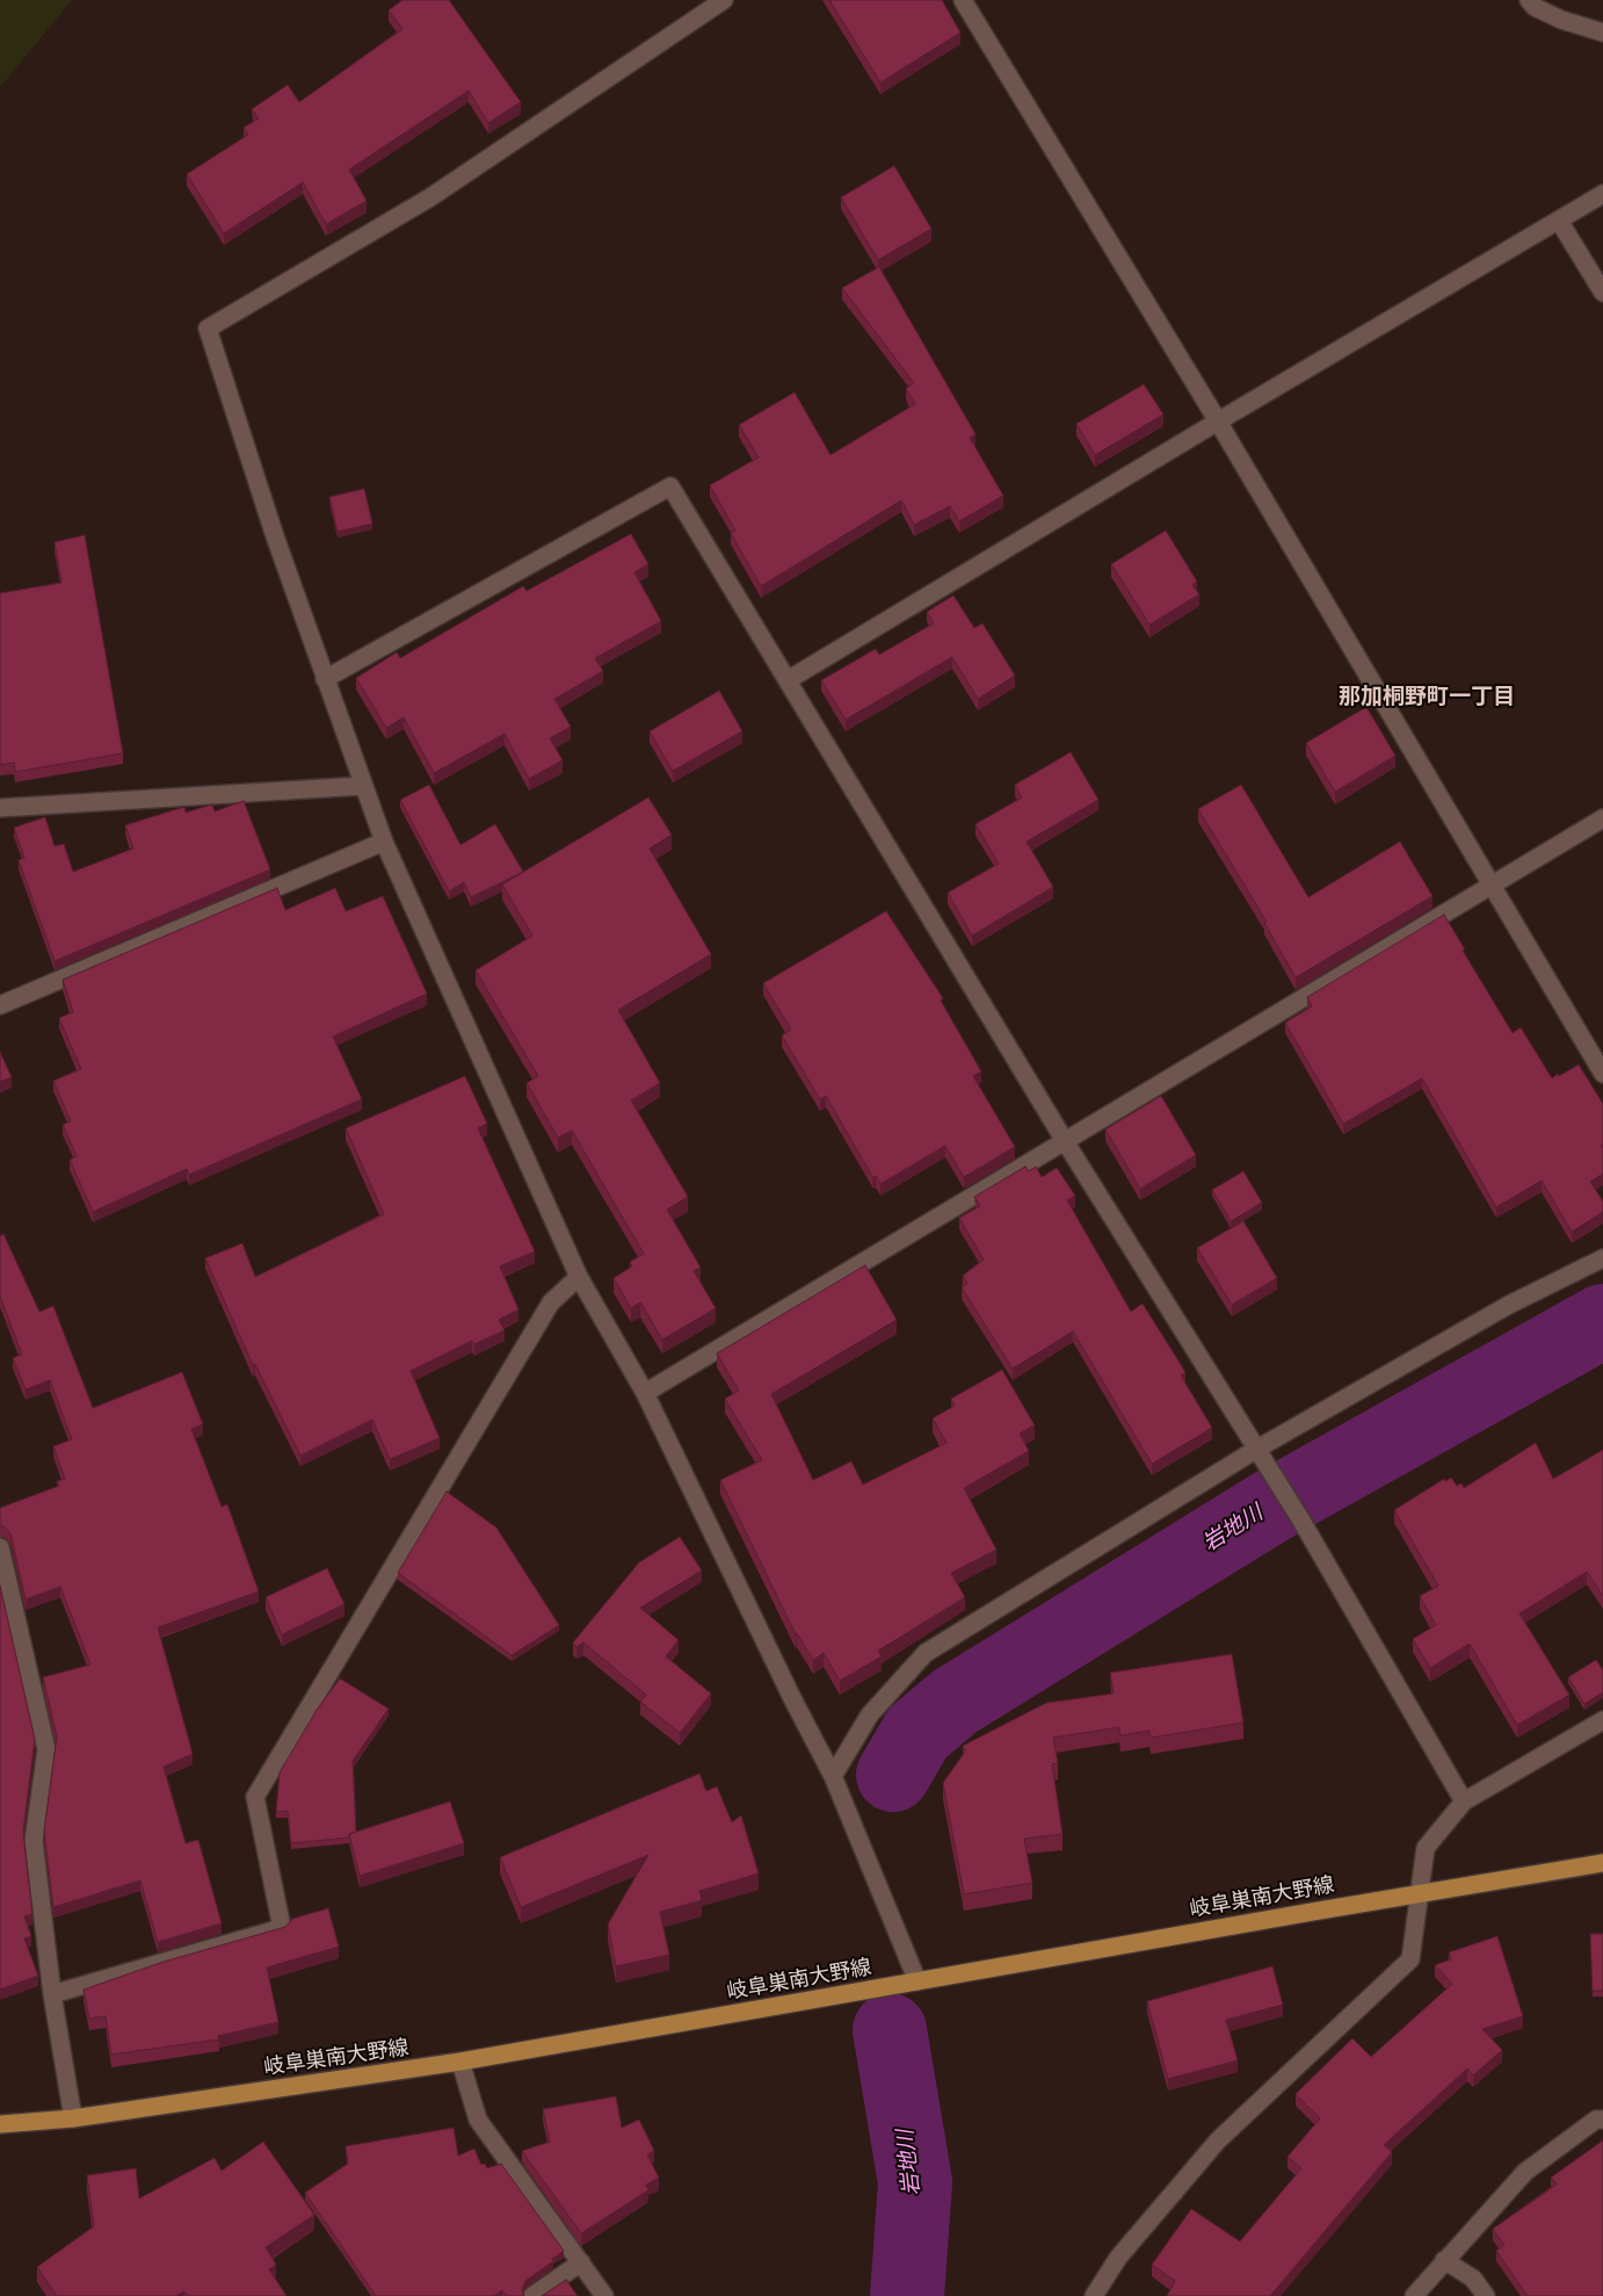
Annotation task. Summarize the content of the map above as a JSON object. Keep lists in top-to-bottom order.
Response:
{
  "streets": {
    "main road": ["岐阜巣南大野線"]
  },
  "districts": ["那加桐野町一丁目"],
  "water": ["岩地川"]
}
